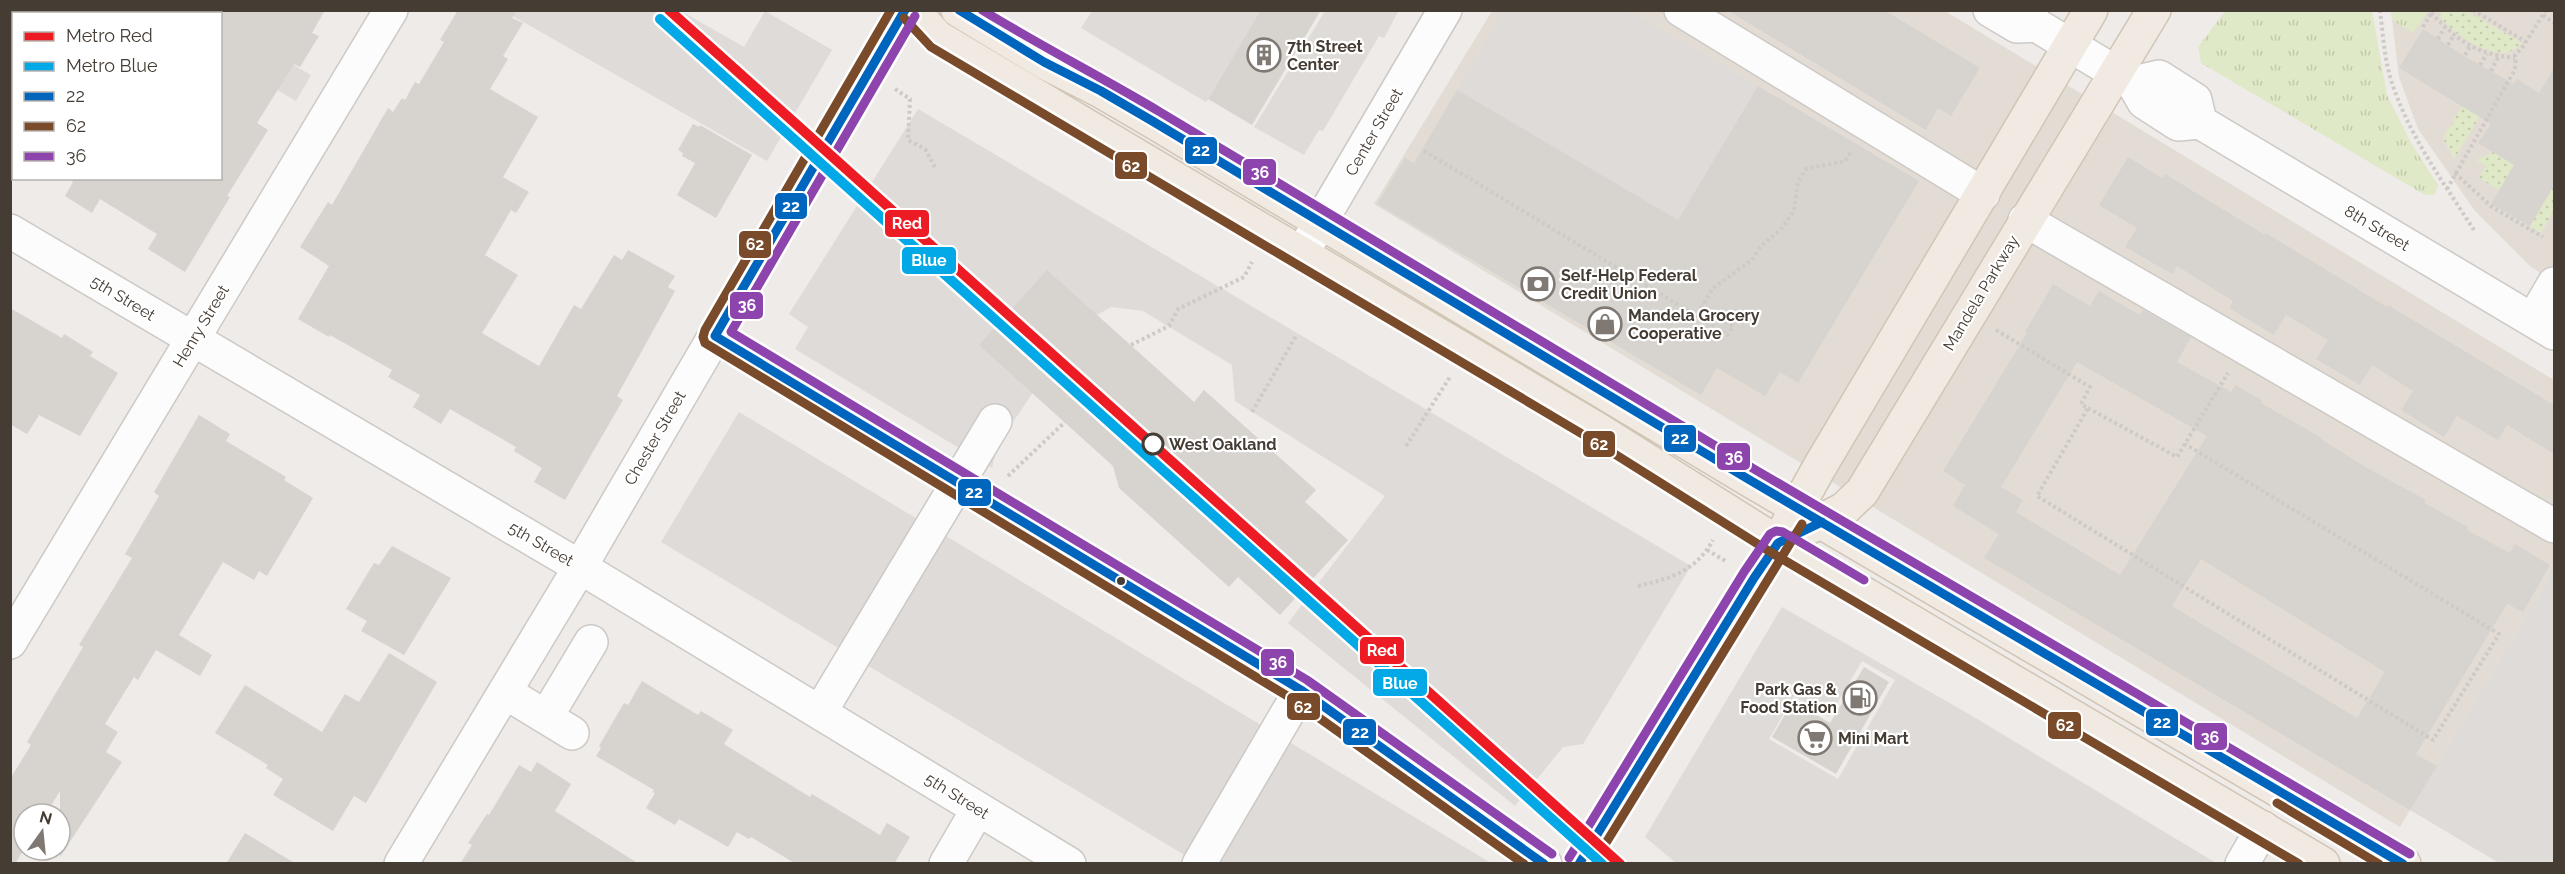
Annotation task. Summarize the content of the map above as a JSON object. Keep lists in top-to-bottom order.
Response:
{
  "streets": {
    "main road": ["Mandela Parkway"],
    "street": [
      "Center Street",
      "8th Street",
      "5th Street",
      "Henry Street",
      "Chester Street"
    ]
  },
  "crossings": [
    ["8th Street", "Mandela Parkway"],
    ["5th Street", "Henry Street"],
    ["5th Street", "Chester Street"]
  ],
  "places": {
    "building": ["7th Street Center"],
    "bank": ["Self-Help Federal Credit Union"],
    "shop": ["Mandela Grocery Cooperative"],
    "other": ["West Oakland"],
    "fuel station": ["Park Gas & Food Station"],
    "supermarket": ["Mini Mart"]
  },
  "lines": [
    "metro line Red",
    "transit line 22",
    "transit line 62",
    "transit line 36",
    "metro line Blue"
  ],
  "legend": [
    "Metro Red",
    "Metro Blue",
    "22",
    "62",
    "36"
  ],
  "north": "top"
}
